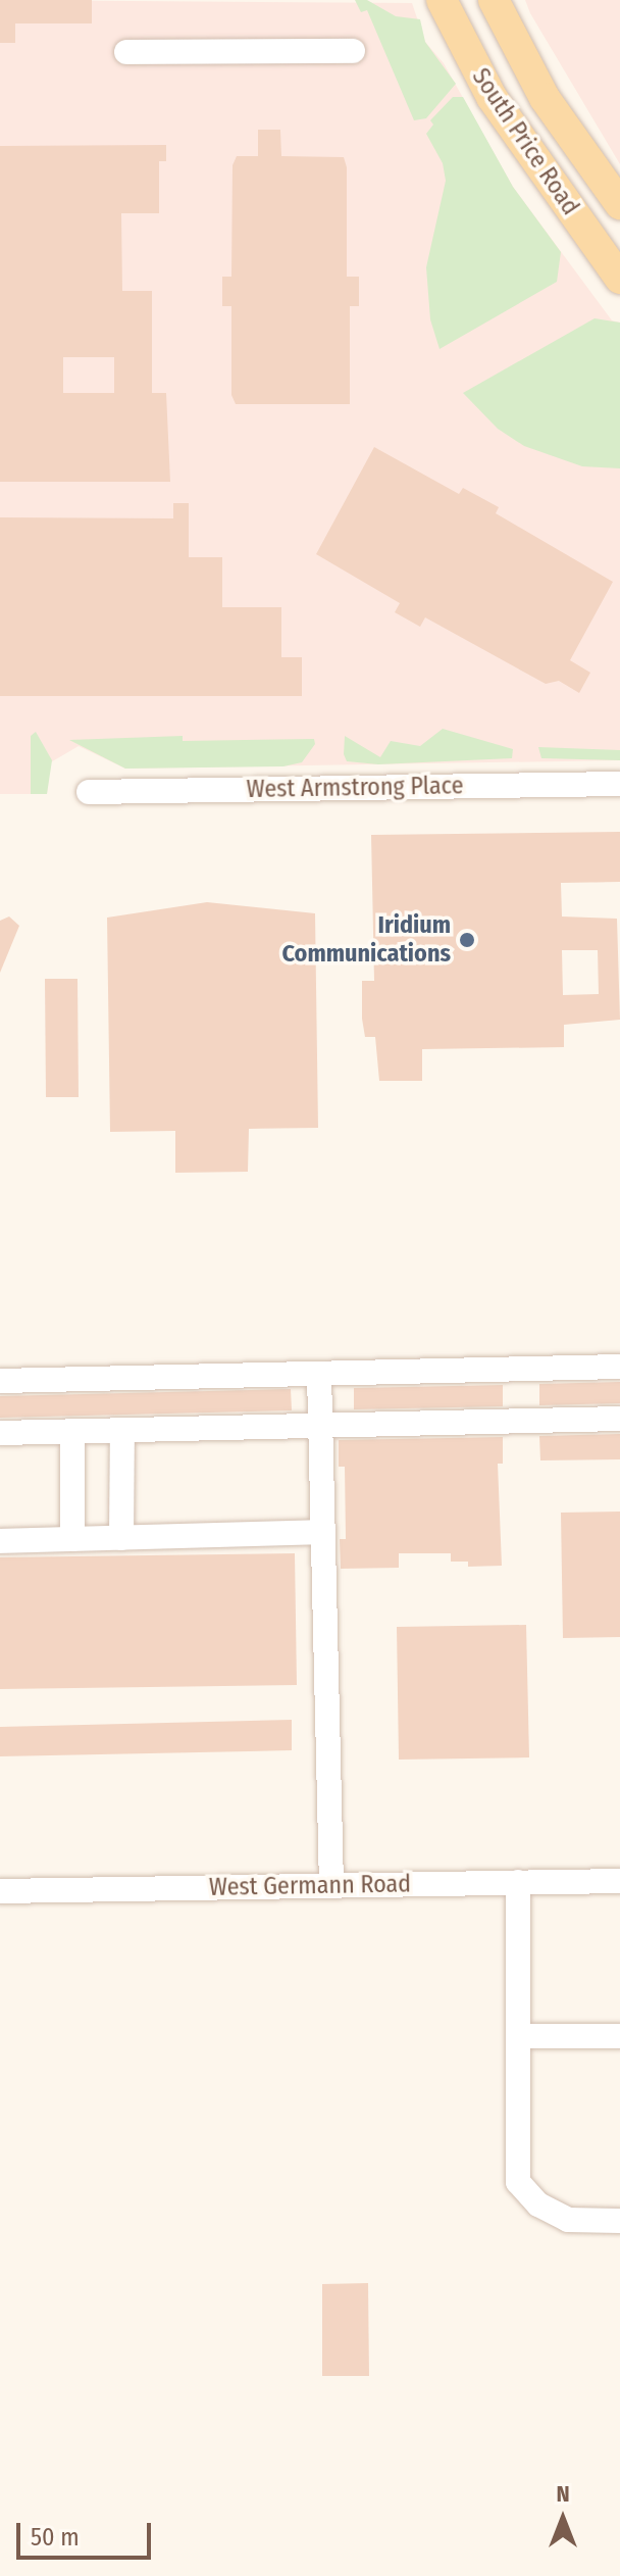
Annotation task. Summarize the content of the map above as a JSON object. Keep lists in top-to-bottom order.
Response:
{
  "streets": {
    "main road": ["South Price Road"],
    "street": ["West Armstrong Place", "West Germann Road"]
  },
  "places": ["Iridium Communications"],
  "scale_bar": "50 m",
  "north": "top"
}
